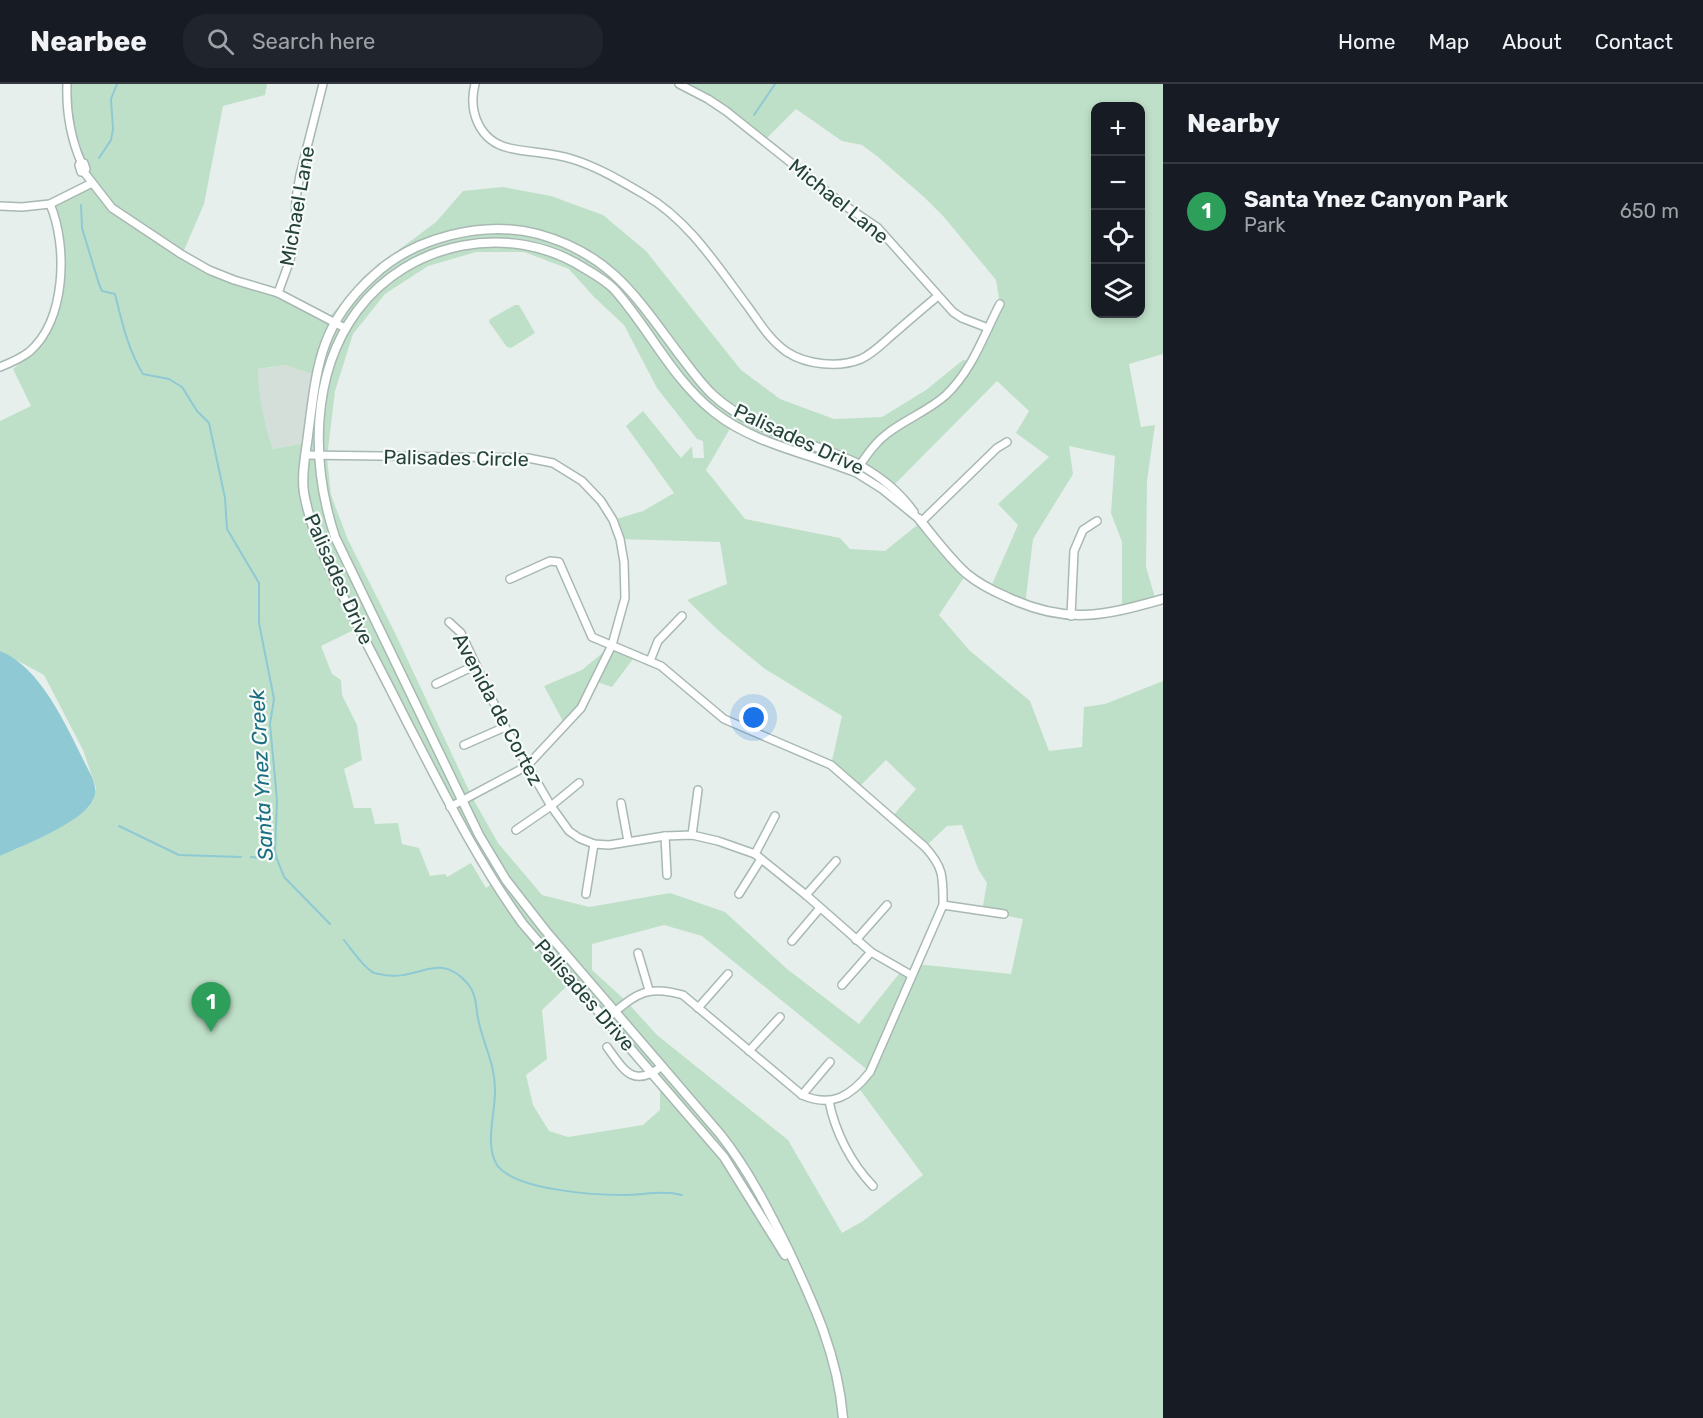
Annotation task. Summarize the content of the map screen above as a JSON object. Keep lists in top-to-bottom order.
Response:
{
  "streets": {
    "street": [
      "Michael Lane",
      "Palisades Drive",
      "Palisades Circle",
      "Avenida de Cortez"
    ]
  },
  "crossings": [
    ["Palisades Drive", "Palisades Circle"],
    ["Palisades Circle", "Avenida de Cortez"]
  ],
  "water": ["Santa Ynez Creek"],
  "page": {
    "header": "Nearbee",
    "search": "Search here",
    "nav": [
      "Home",
      "Map",
      "About",
      "Contact"
    ],
    "heading": "Nearby",
    "map_buttons": ["+", "−"],
    "list": [
      {
        "mark": "1",
        "name": "Santa Ynez Canyon Park",
        "note": "Park",
        "value": "650 m"
      }
    ],
    "pins": "1"
  }
}
